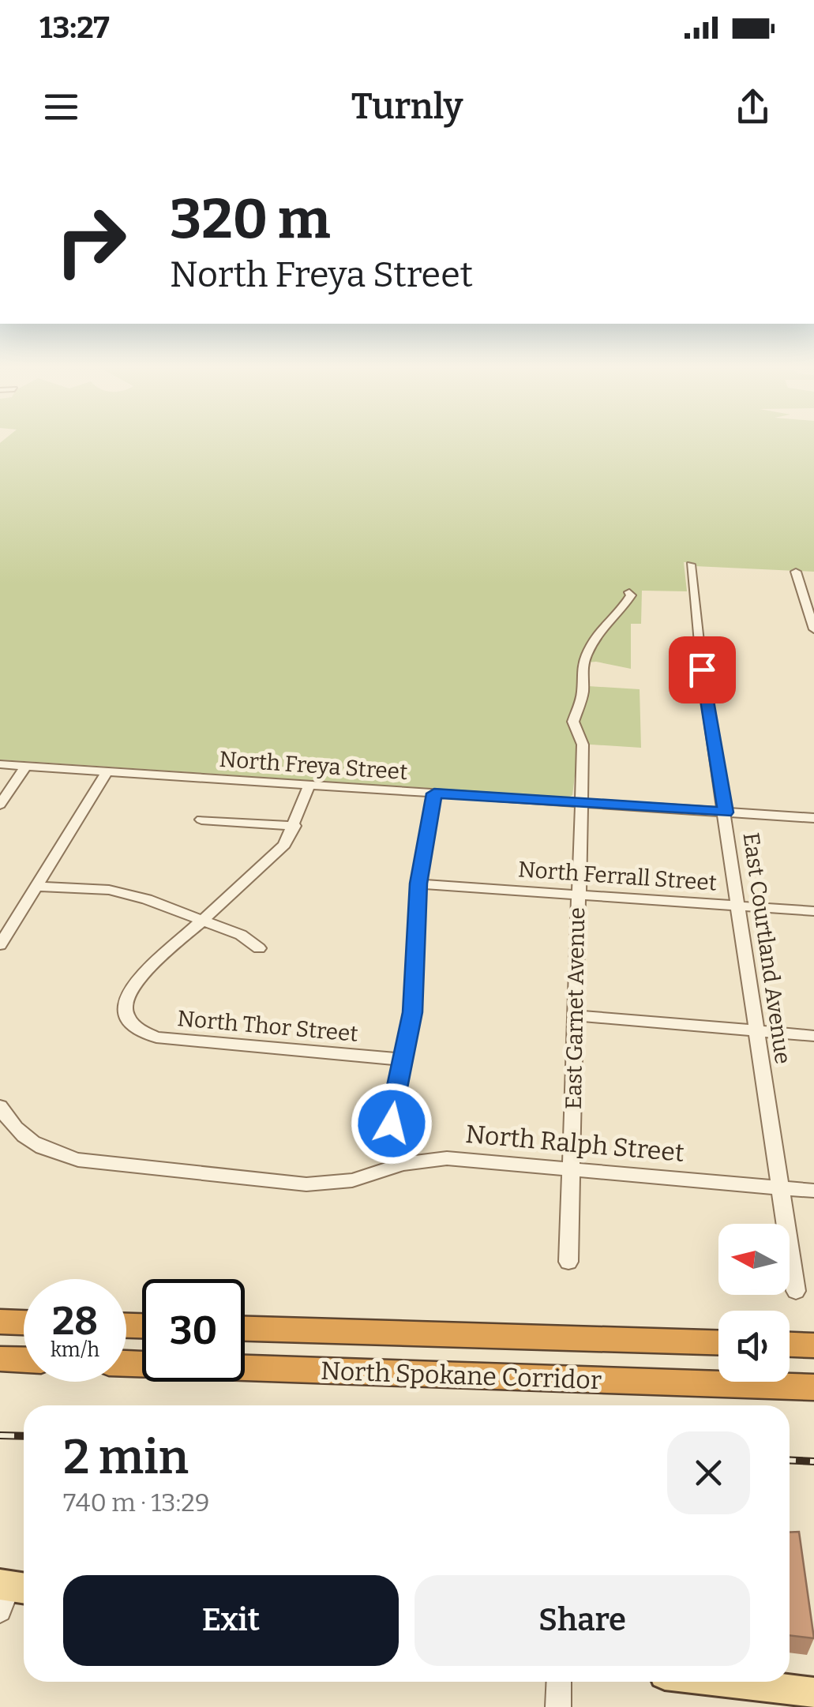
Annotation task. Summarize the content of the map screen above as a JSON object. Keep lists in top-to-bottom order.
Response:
{
  "streets": {
    "highway": ["North Spokane Corridor"],
    "street": [
      "North Freya Street",
      "North Ferrall Street",
      "East Courtland Avenue",
      "East Garnet Avenue",
      "North Thor Street",
      "North Ralph Street"
    ]
  },
  "crossings": [
    ["North Freya Street", "East Courtland Avenue"],
    ["North Freya Street", "East Garnet Avenue"],
    ["North Ferrall Street", "East Courtland Avenue"],
    ["North Ferrall Street", "East Garnet Avenue"],
    ["East Courtland Avenue", "North Ralph Street"],
    ["East Garnet Avenue", "North Ralph Street"]
  ],
  "north": "left",
  "page": {
    "status": "13:27",
    "header": "Turnly",
    "turn": ["320 m", "North Freya Street"],
    "speed": "28 km/h",
    "limit": "30",
    "heading": ["2 min", "740 m · 13:29"],
    "buttons": ["Exit", "Share"]
  }
}
